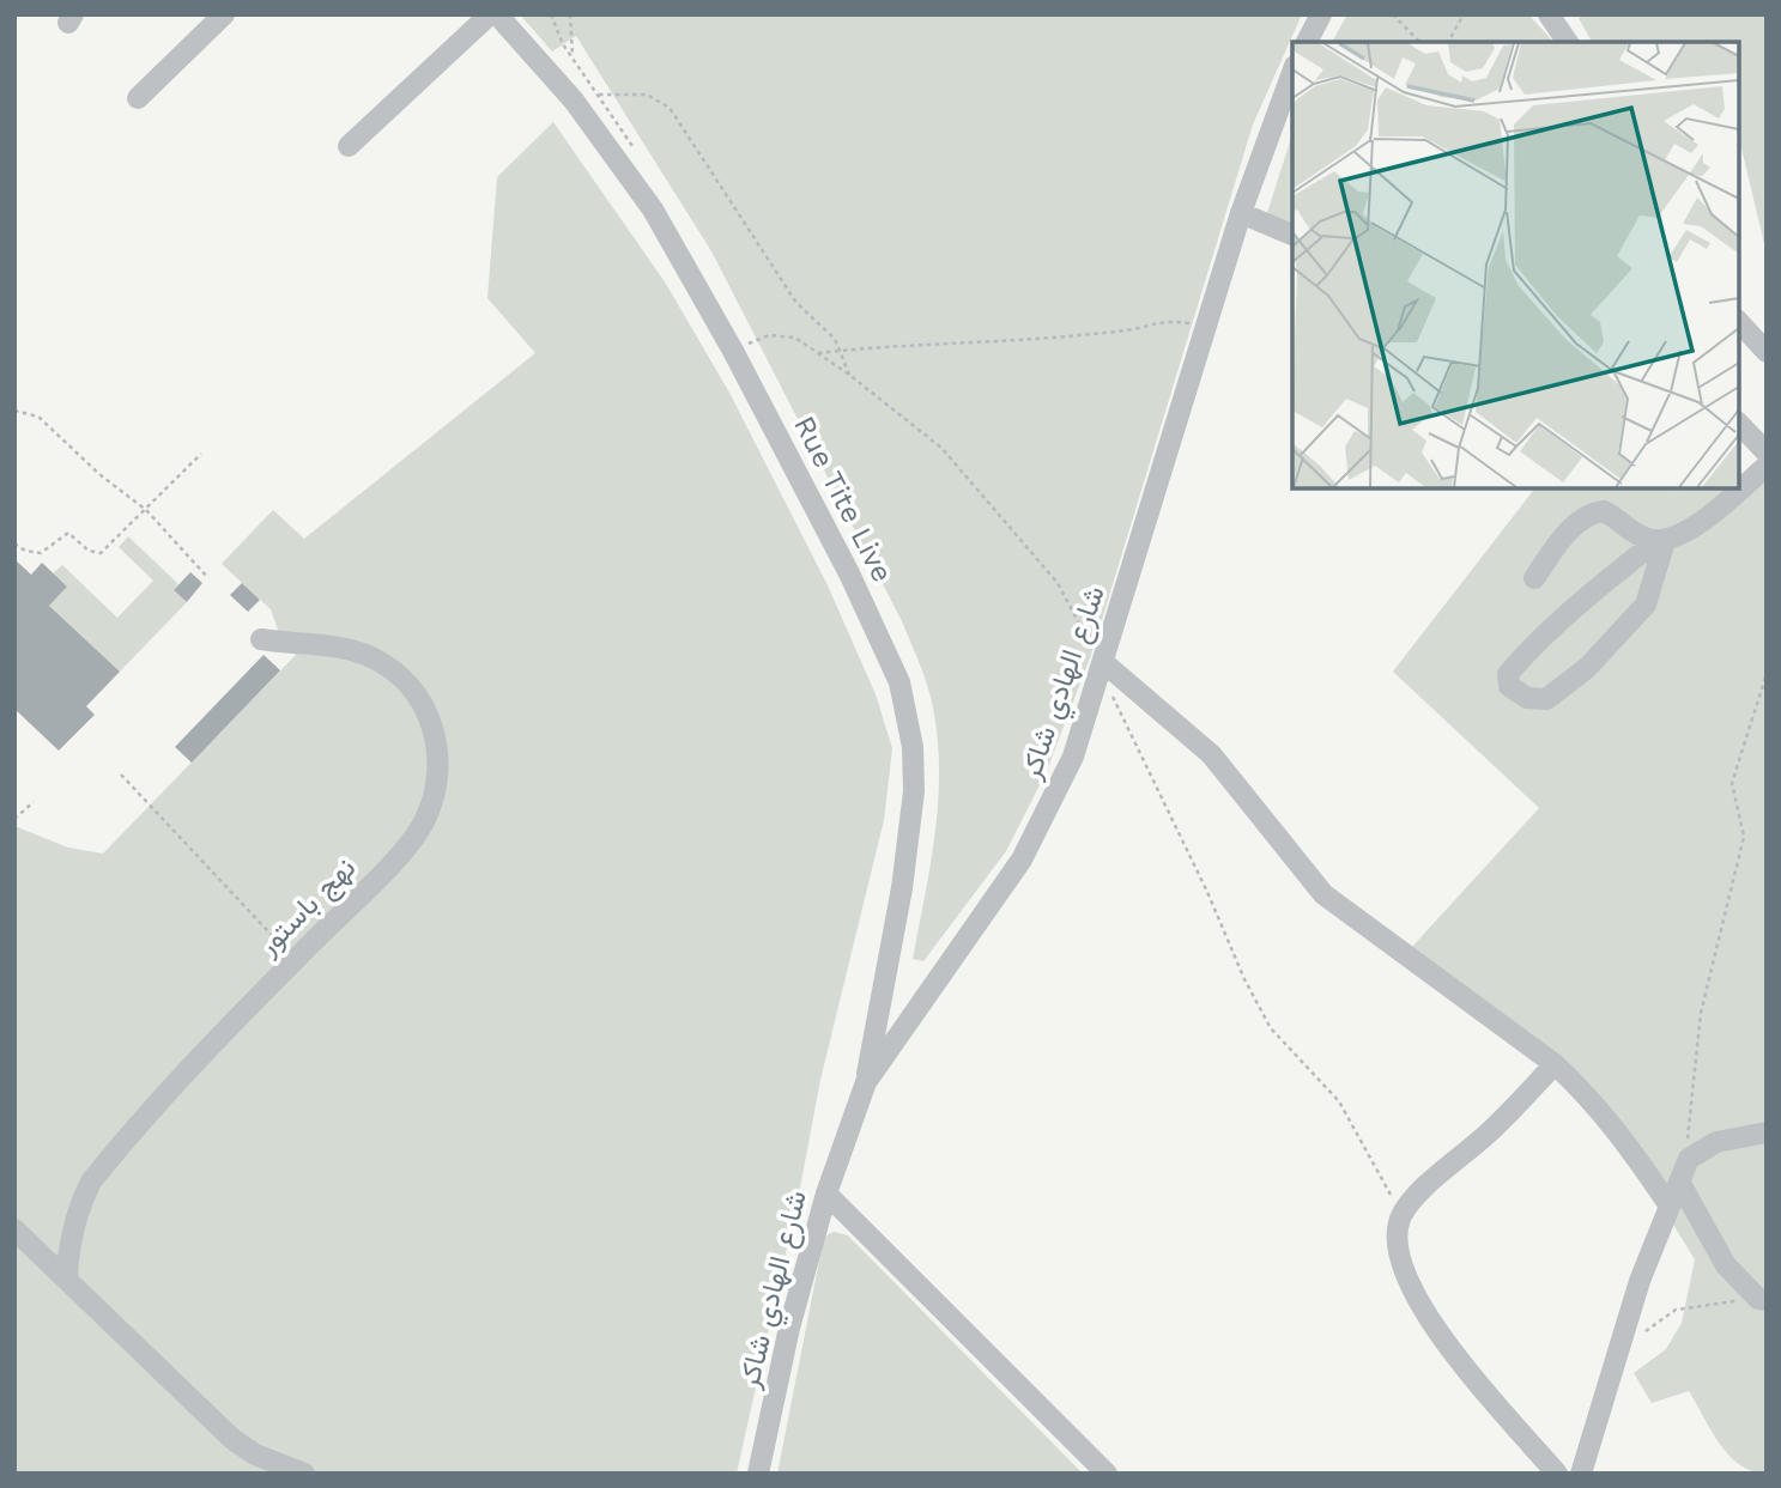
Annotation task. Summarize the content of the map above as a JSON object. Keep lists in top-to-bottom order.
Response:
{
  "streets": {
    "street": ["Rue Tite Live", "شارع الهادي شاكر", "نهج باستور"]
  },
  "crossings": [
    ["Rue Tite Live", "شارع الهادي شاكر"]
  ]
}
